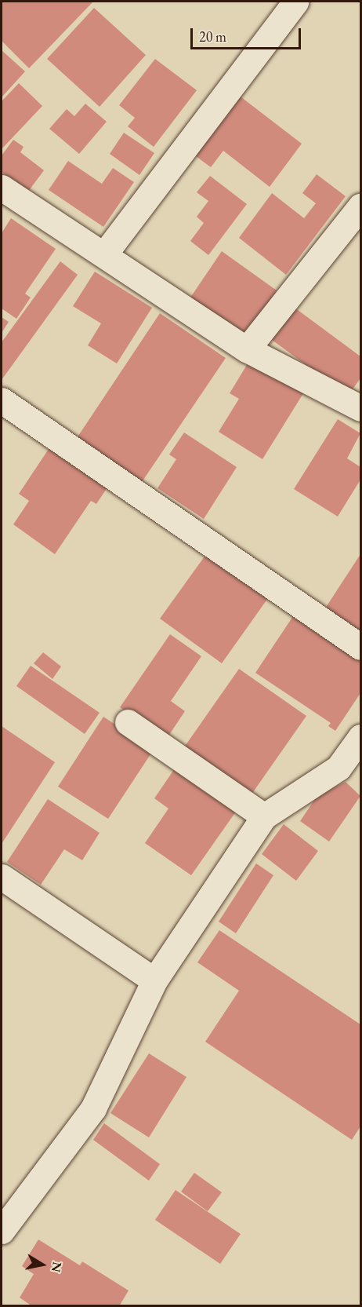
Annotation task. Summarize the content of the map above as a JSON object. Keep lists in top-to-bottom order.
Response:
{
  "scale_bar": "20 m",
  "north": "right"
}
